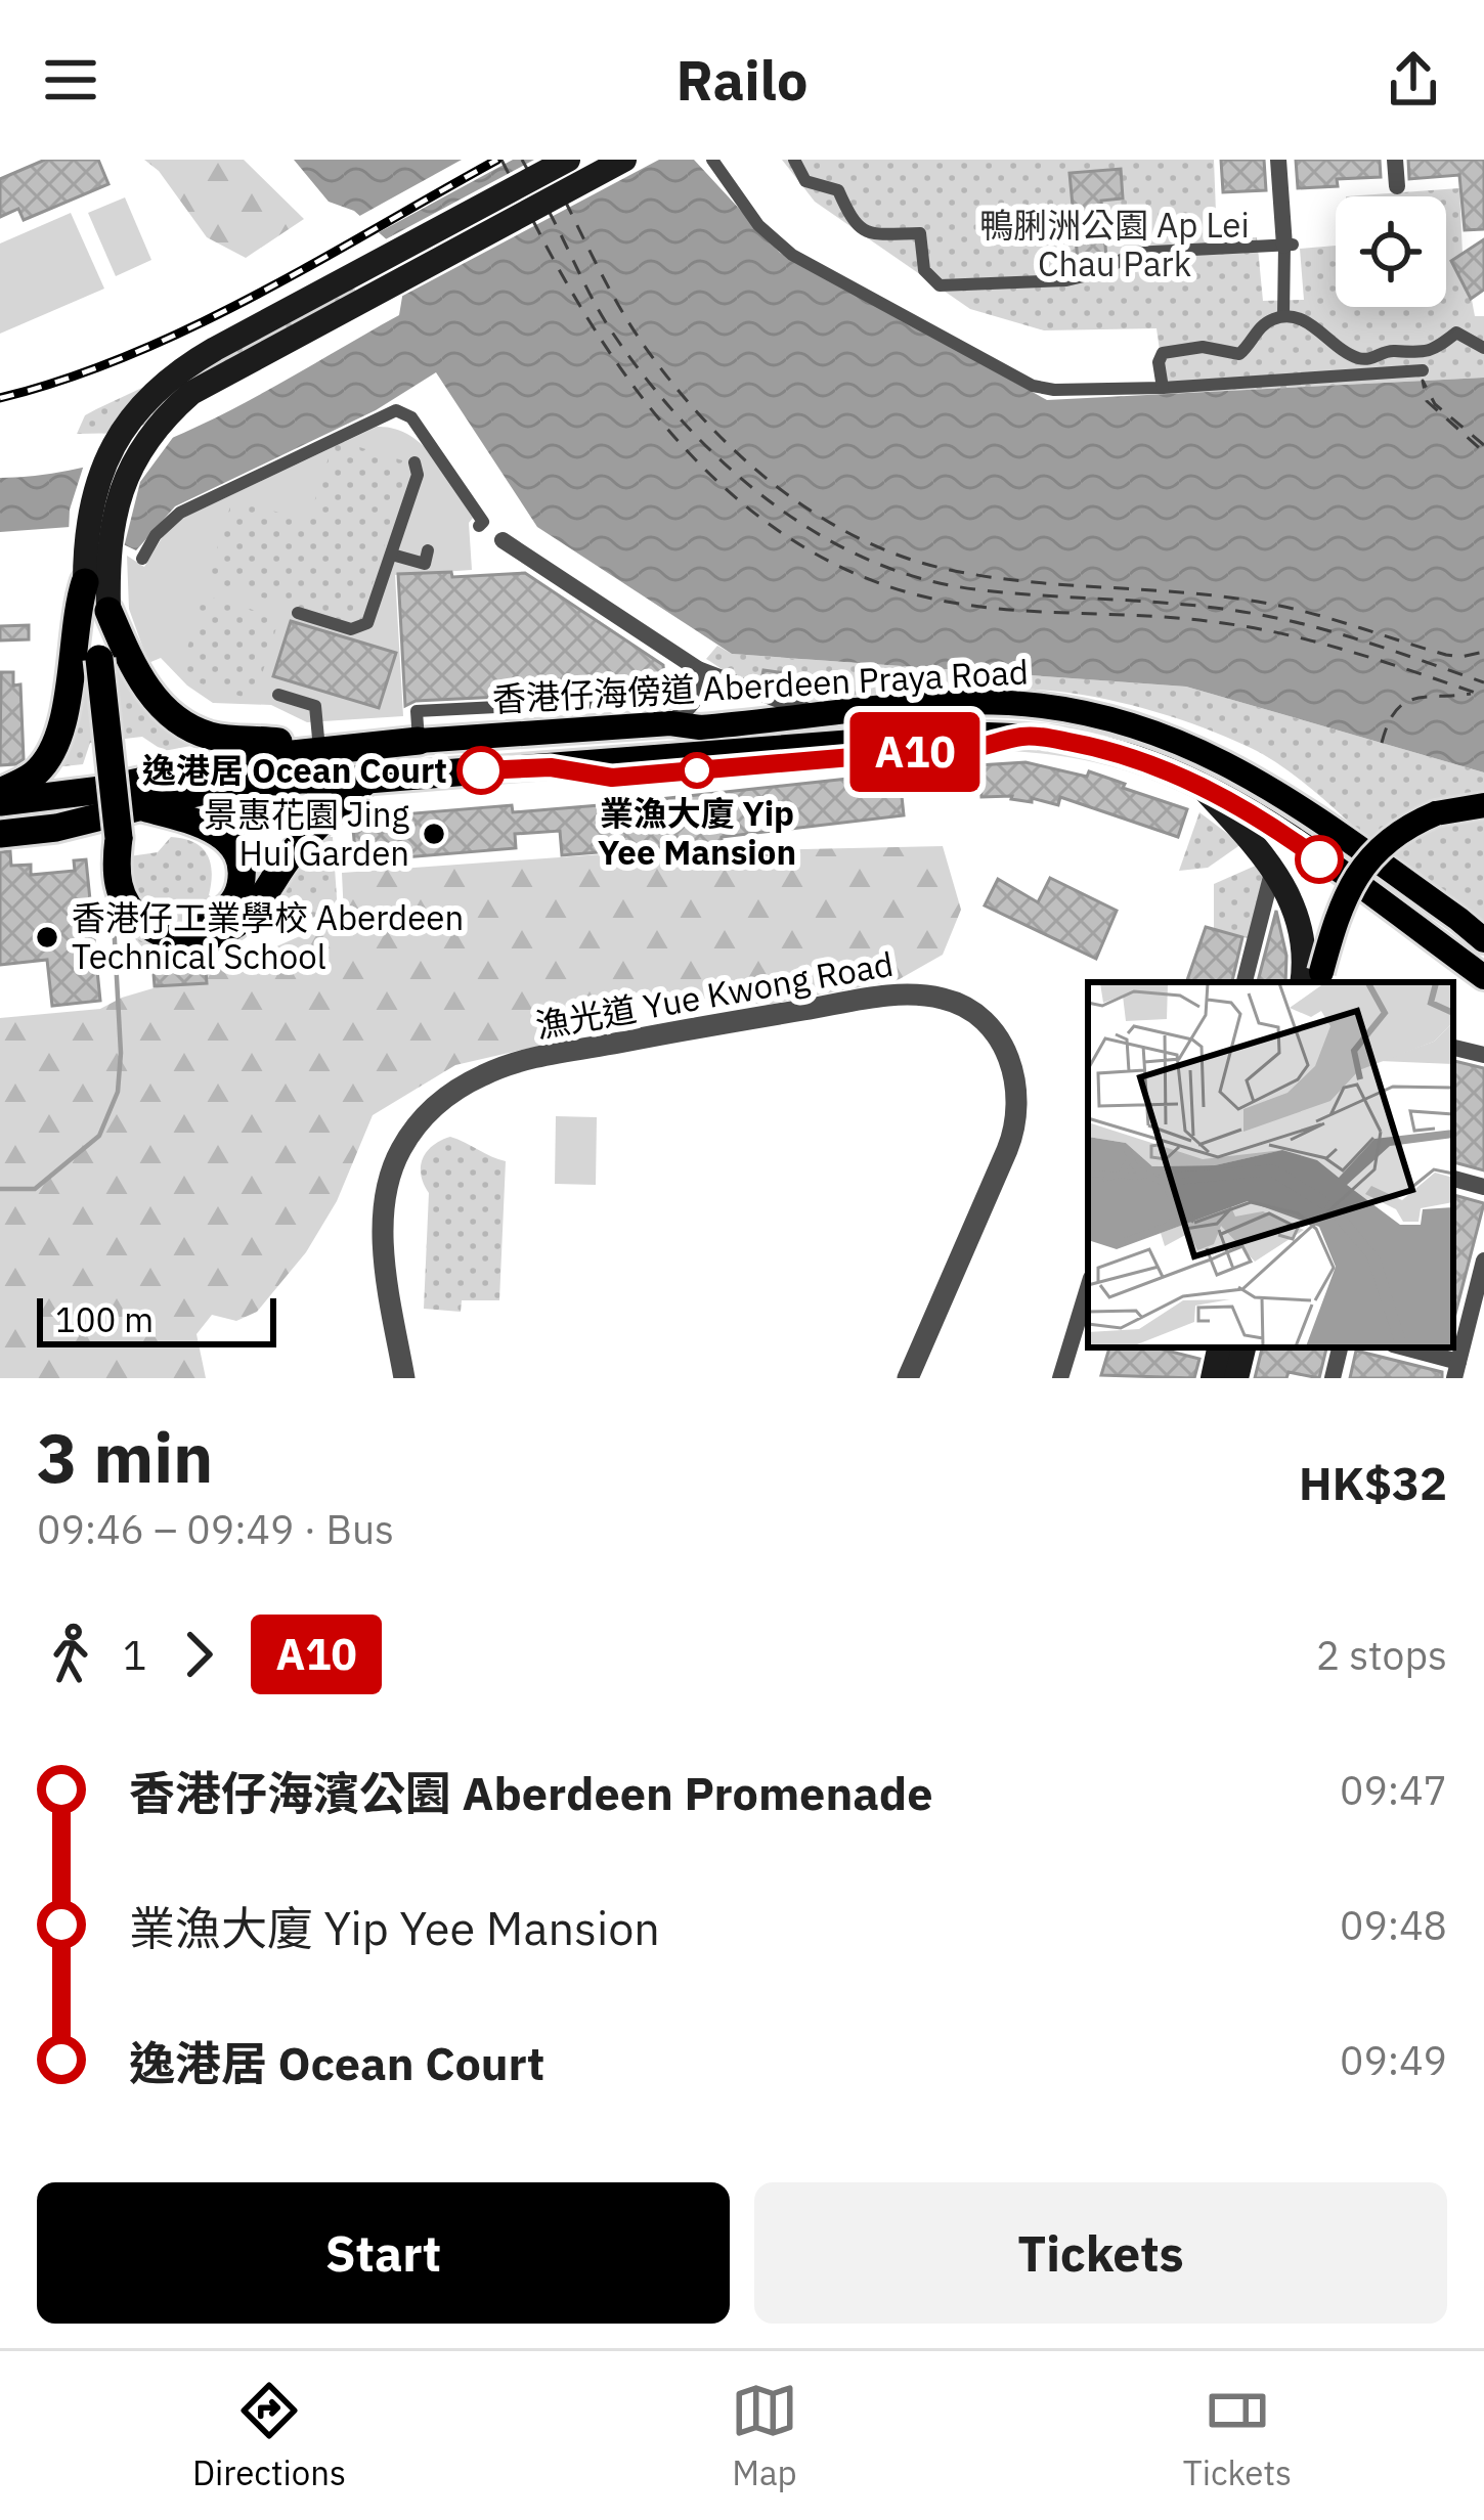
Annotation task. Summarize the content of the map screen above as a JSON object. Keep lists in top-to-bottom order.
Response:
{
  "streets": {
    "highway": ["香港仔海傍道 Aberdeen Praya Road"],
    "street": ["漁光道 Yue Kwong Road"]
  },
  "parks": ["鴨脷洲公園 Ap Lei Chau Park"],
  "places": [
    "逸港居 Ocean Court",
    "業漁大廈 Yip Yee Mansion",
    "景惠花園 Jing Hui Garden",
    "香港仔工業學校 Aberdeen Technical School"
  ],
  "lines": ["bus line A10"],
  "scale_bar": "100 m",
  "page": {
    "header": "Railo",
    "on_map": "A10",
    "scale": "100 m",
    "heading": ["3 min", "09:46 – 09:49 · Bus", "HK$32"],
    "legs": ["1", "A10", "2 stops"],
    "list": [
      {
        "name": "香港仔海濱公園 Aberdeen Promenade",
        "value": "09:47"
      },
      {
        "name": "業漁大廈 Yip Yee Mansion",
        "value": "09:48"
      },
      {
        "name": "逸港居 Ocean Court",
        "value": "09:49"
      }
    ],
    "buttons": ["Start", "Tickets"],
    "tabs": ["Directions", "Map", "Tickets"]
  }
}
